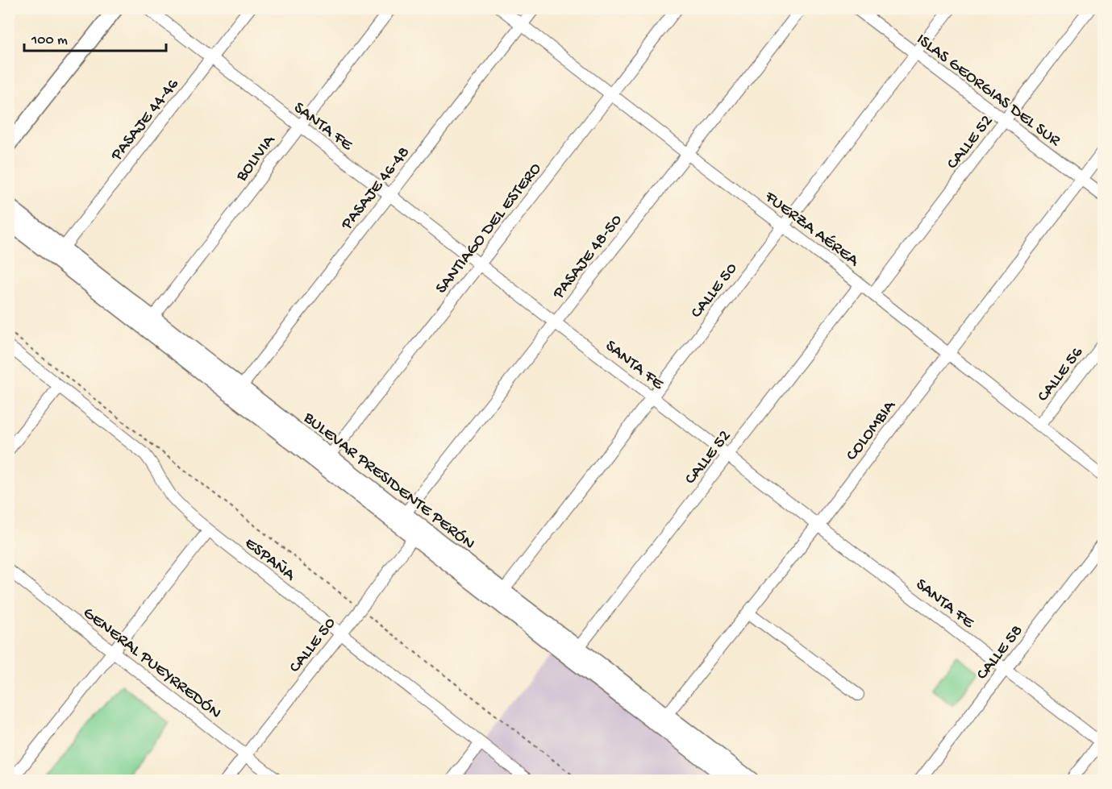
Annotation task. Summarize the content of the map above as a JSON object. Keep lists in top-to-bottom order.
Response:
{
  "streets": {
    "main road": ["BULEVAR PRESIDENTE PERÓN"],
    "street": [
      "ISLAS GEORGIAS DEL SUR",
      "PASAJE 44-46",
      "SANTA FE",
      "CALLE 52",
      "BOLIVIA",
      "PASAJE 46-48",
      "SANTIAGO DEL ESTERO",
      "FUERZA AÉREA",
      "PASAJE 48-50",
      "CALLE 50",
      "CALLE 56",
      "COLOMBIA",
      "ESPAÑA",
      "CALLE 58",
      "GENERAL PUEYRREDÓN"
    ]
  },
  "crossings": [
    ["ISLAS GEORGIAS DEL SUR", "CALLE 52"],
    ["ISLAS GEORGIAS DEL SUR", "CALLE 50"],
    ["ISLAS GEORGIAS DEL SUR", "COLOMBIA"],
    ["PASAJE 44-46", "SANTA FE"],
    ["PASAJE 44-46", "BULEVAR PRESIDENTE PERÓN"],
    ["SANTA FE", "CALLE 52"],
    ["SANTA FE", "BOLIVIA"],
    ["SANTA FE", "PASAJE 46-48"],
    ["SANTA FE", "SANTIAGO DEL ESTERO"],
    ["SANTA FE", "PASAJE 48-50"],
    ["SANTA FE", "CALLE 50"],
    ["SANTA FE", "COLOMBIA"],
    ["SANTA FE", "CALLE 58"],
    ["CALLE 52", "FUERZA AÉREA"],
    ["CALLE 52", "BULEVAR PRESIDENTE PERÓN"],
    ["BOLIVIA", "BULEVAR PRESIDENTE PERÓN"],
    ["PASAJE 46-48", "FUERZA AÉREA"],
    ["PASAJE 46-48", "BULEVAR PRESIDENTE PERÓN"],
    ["SANTIAGO DEL ESTERO", "FUERZA AÉREA"],
    ["SANTIAGO DEL ESTERO", "BULEVAR PRESIDENTE PERÓN"],
    ["FUERZA AÉREA", "PASAJE 48-50"],
    ["FUERZA AÉREA", "CALLE 50"],
    ["FUERZA AÉREA", "CALLE 56"],
    ["FUERZA AÉREA", "COLOMBIA"],
    ["PASAJE 48-50", "BULEVAR PRESIDENTE PERÓN"],
    ["CALLE 50", "BULEVAR PRESIDENTE PERÓN"],
    ["CALLE 50", "ESPAÑA"],
    ["CALLE 50", "GENERAL PUEYRREDÓN"],
    ["COLOMBIA", "BULEVAR PRESIDENTE PERÓN"]
  ],
  "scale_bar": "100 m"
}
